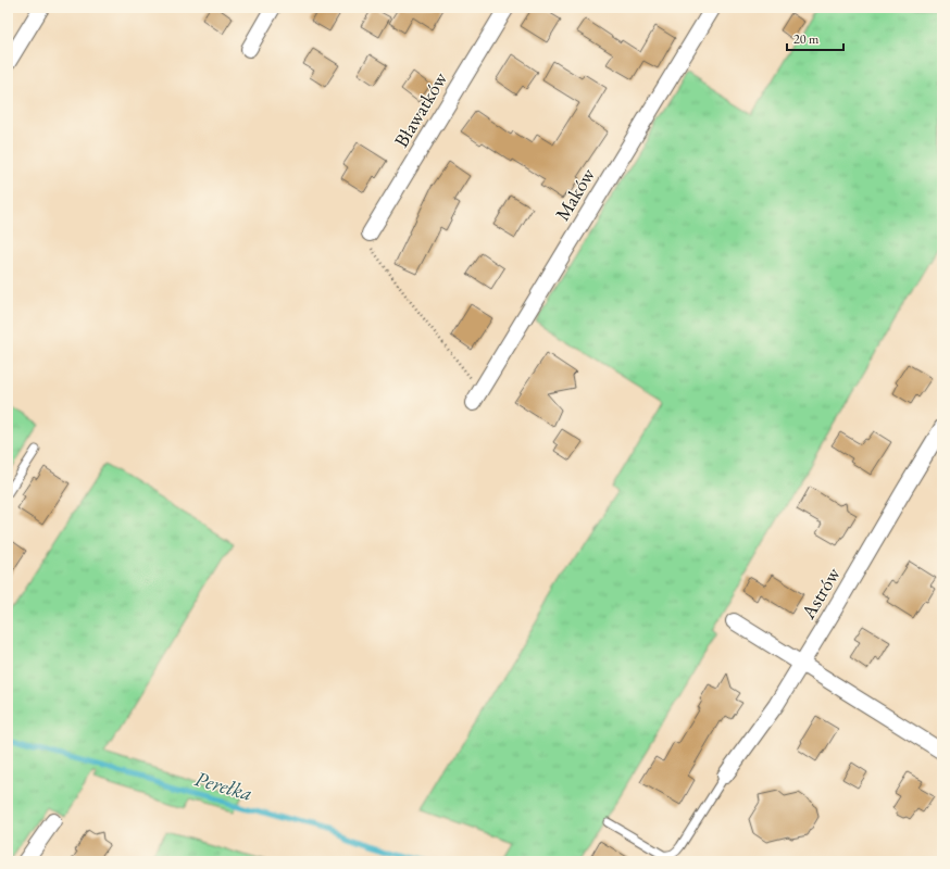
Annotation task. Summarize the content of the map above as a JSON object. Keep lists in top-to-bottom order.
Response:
{
  "streets": {
    "street": ["Bławatków", "Maków", "Astrów"]
  },
  "water": ["Perełka"],
  "scale_bar": "20 m"
}
